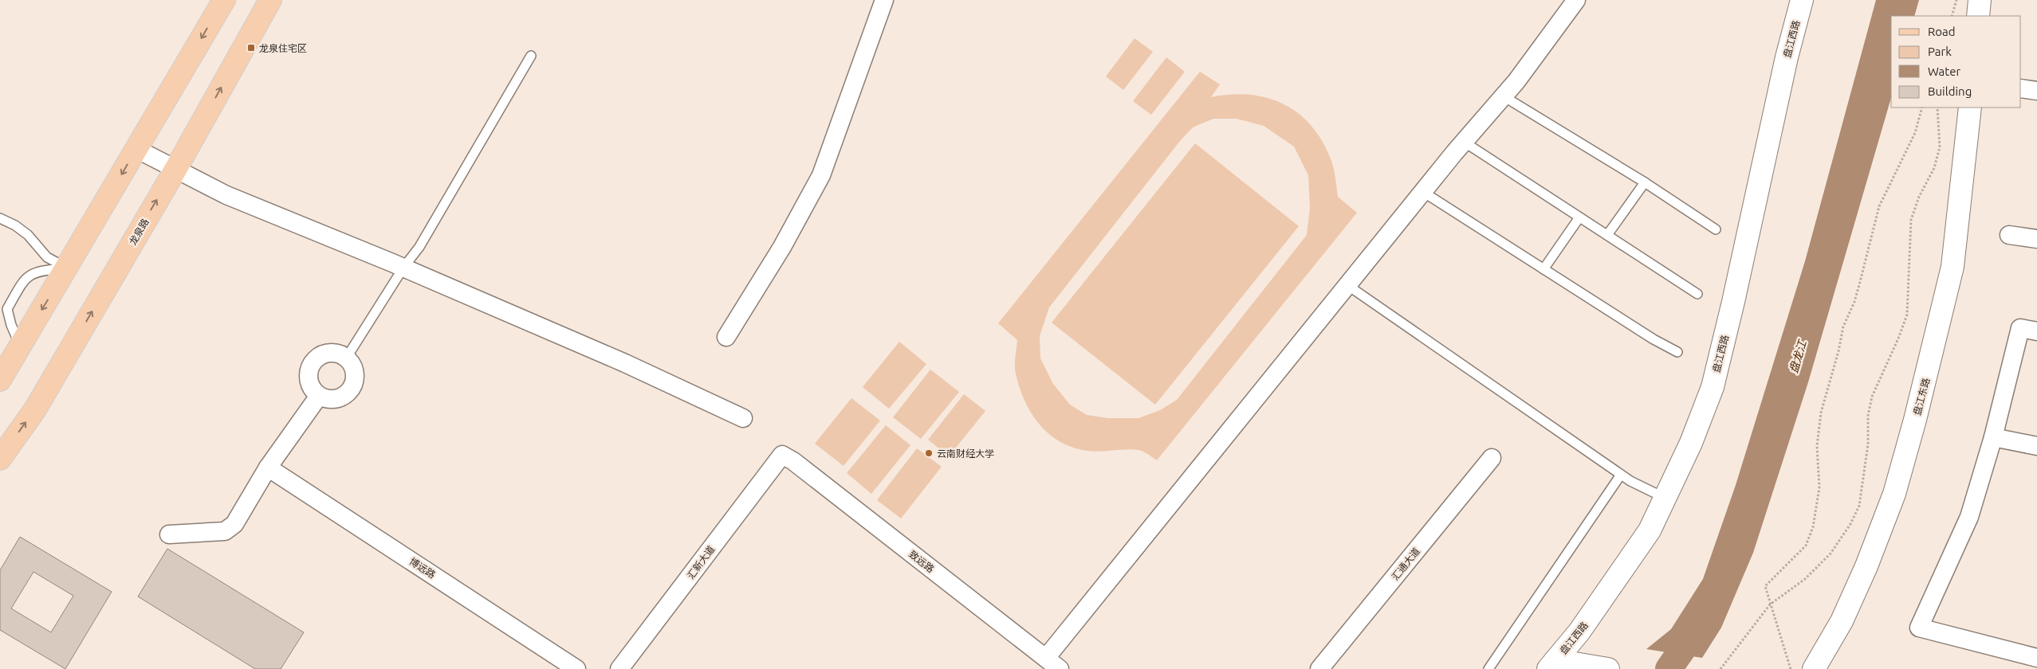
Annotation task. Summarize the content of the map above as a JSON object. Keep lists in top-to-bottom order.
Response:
{
  "streets": {
    "main road": ["龙泉路"],
    "street": [
      "盘江西路",
      "盘江东路",
      "致远路",
      "汇新大道",
      "汇通大道",
      "博远路"
    ]
  },
  "crossings": [
    ["致远路", "汇新大道"]
  ],
  "water": ["盘龙江"],
  "places": {
    "transit": ["龙泉住宅区"],
    "other": ["云南财经大学"]
  },
  "legend": [
    "Road",
    "Park",
    "Water",
    "Building"
  ]
}
